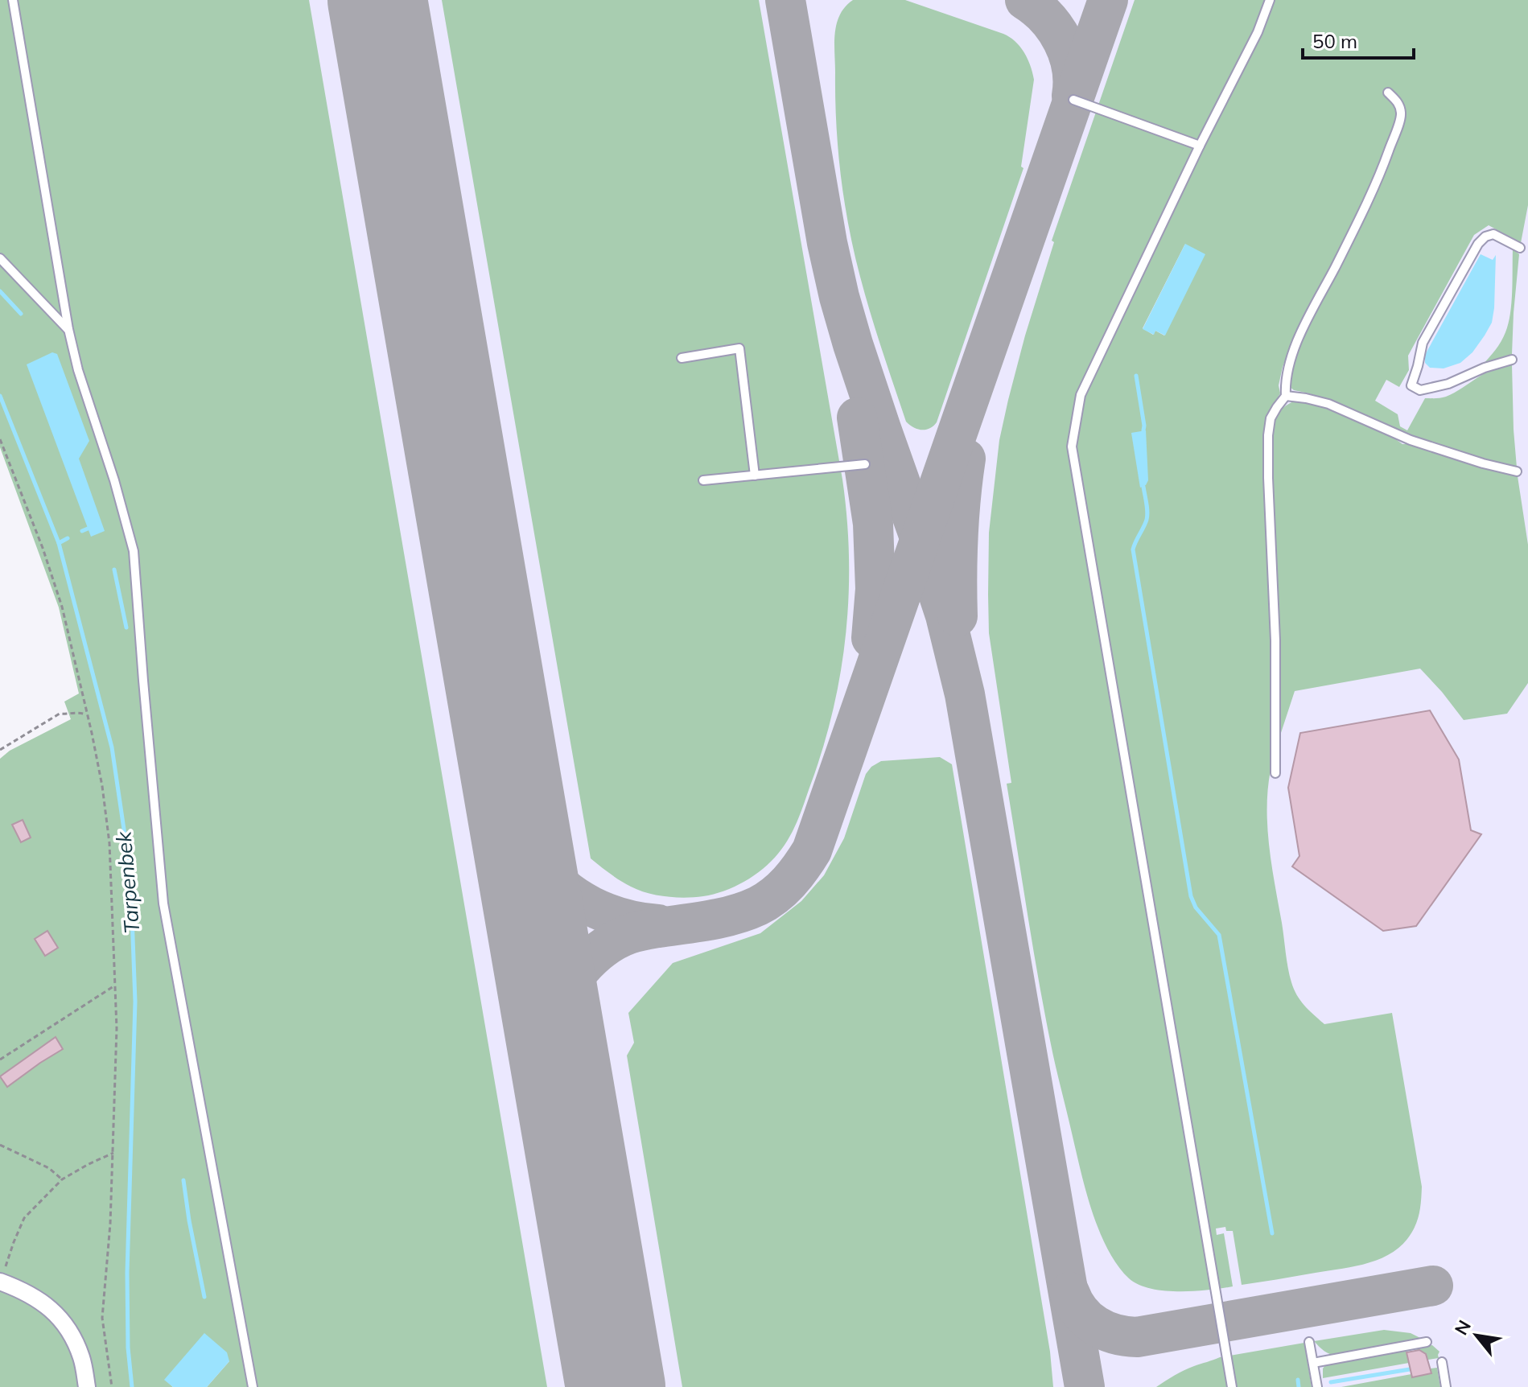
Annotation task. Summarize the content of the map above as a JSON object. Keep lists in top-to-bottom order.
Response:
{
  "water": ["Tarpenbek"],
  "scale_bar": "50 m",
  "north": "top left"
}
